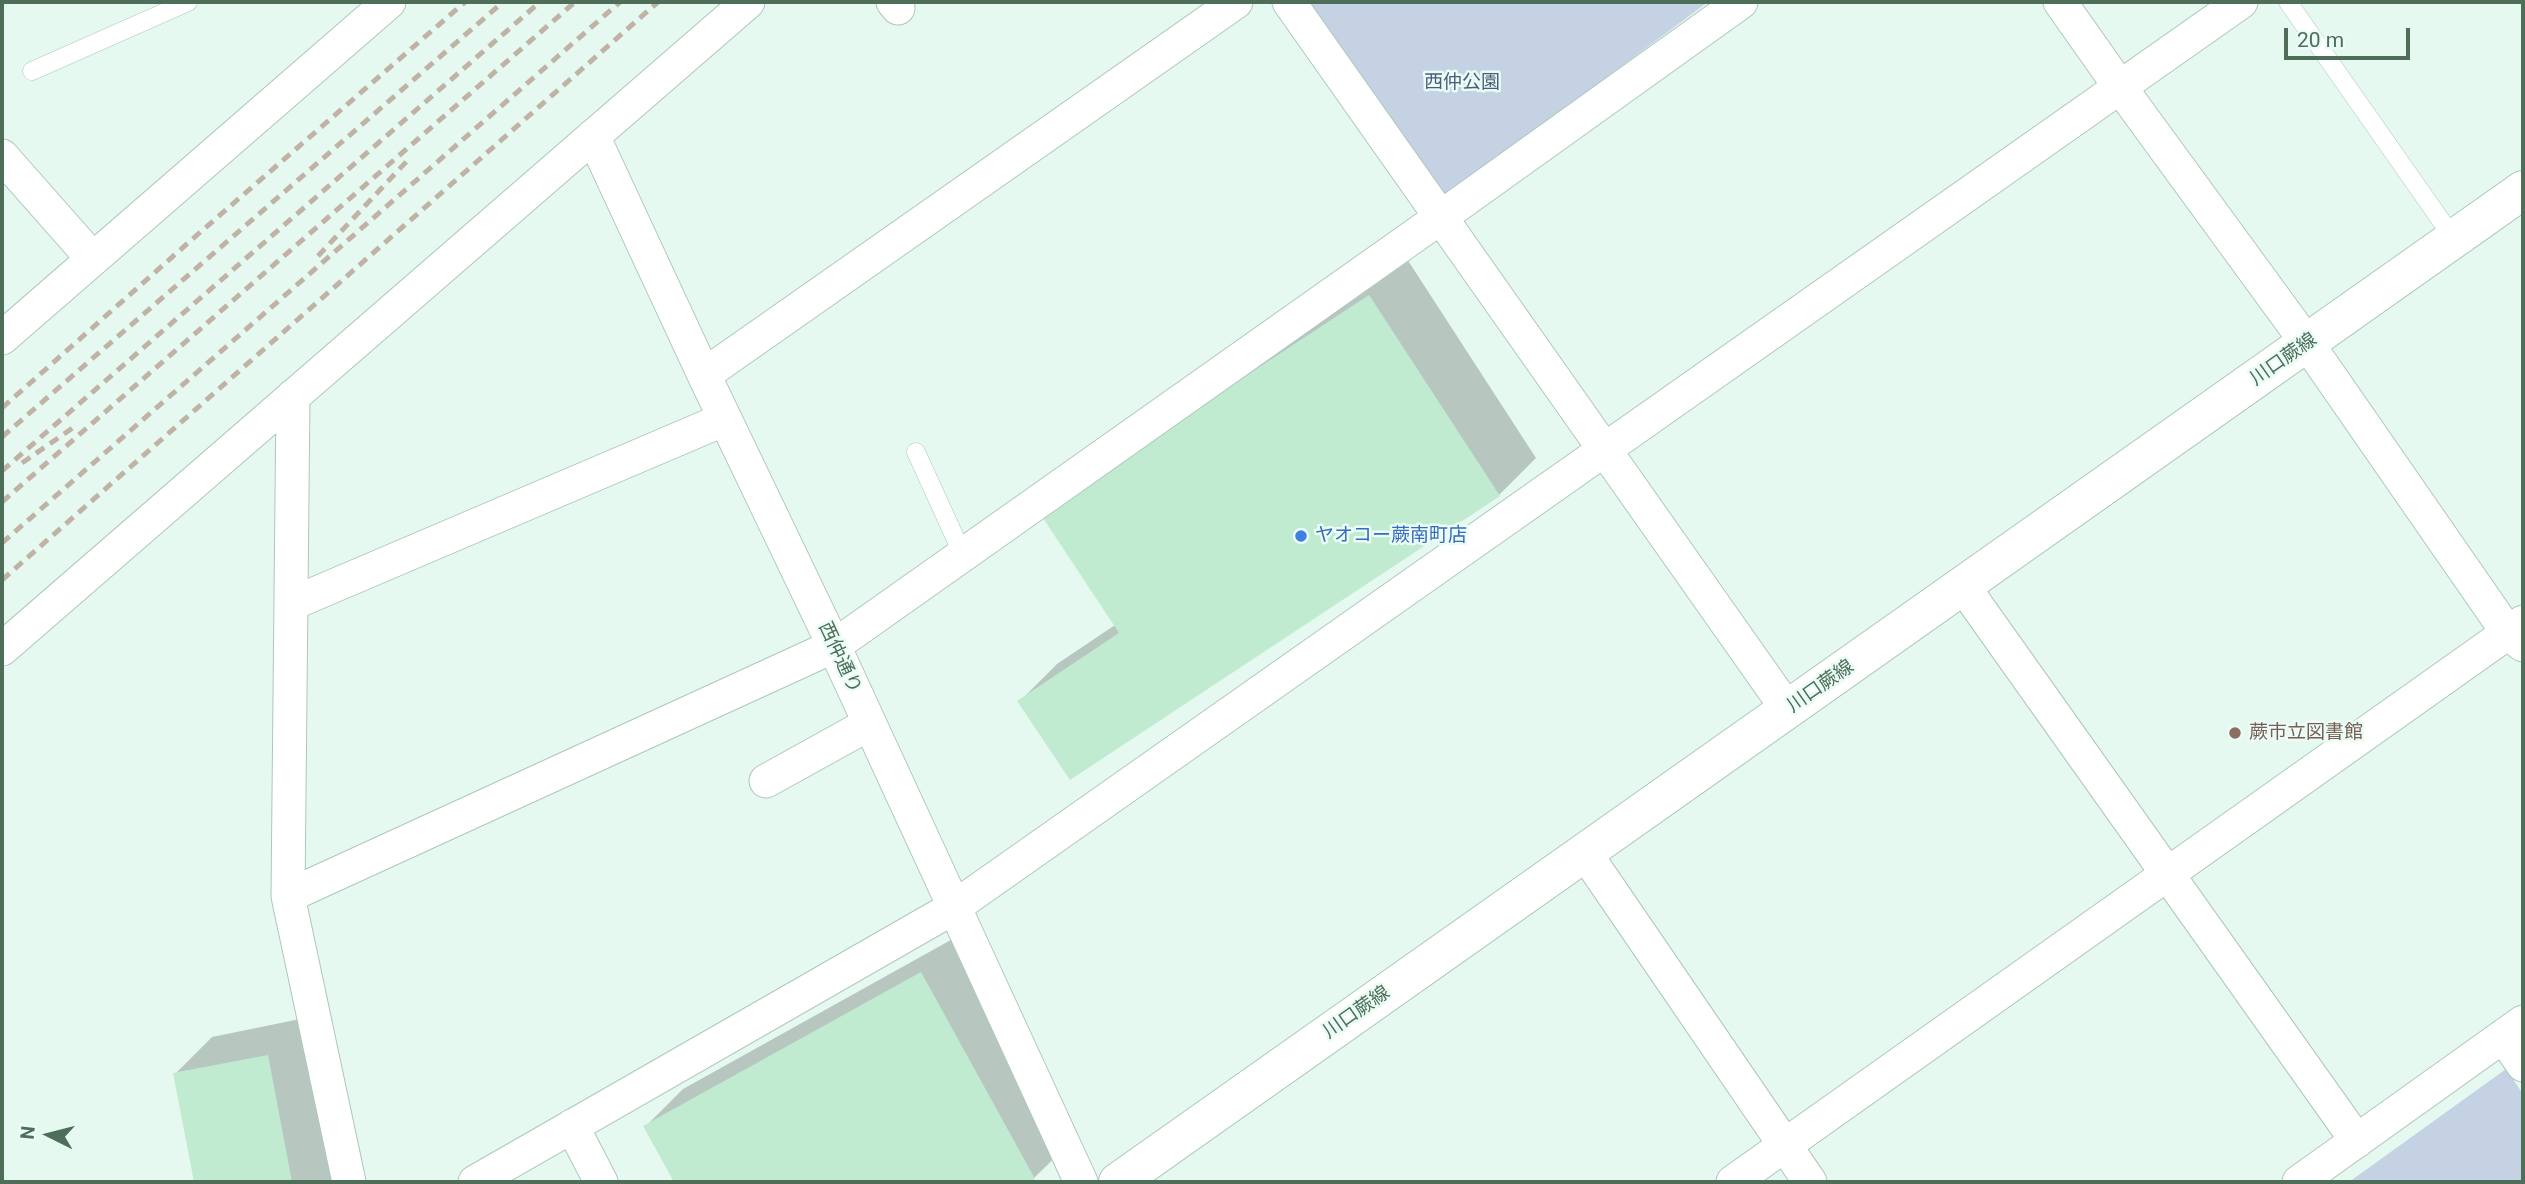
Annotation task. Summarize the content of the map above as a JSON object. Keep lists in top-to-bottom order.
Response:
{
  "streets": {
    "main road": ["川口蕨線"],
    "street": ["西仲通り"]
  },
  "parks": ["西仲公園"],
  "places": ["ヤオコー蕨南町店", "蕨市立図書館"],
  "scale_bar": "20 m",
  "north": "left"
}
